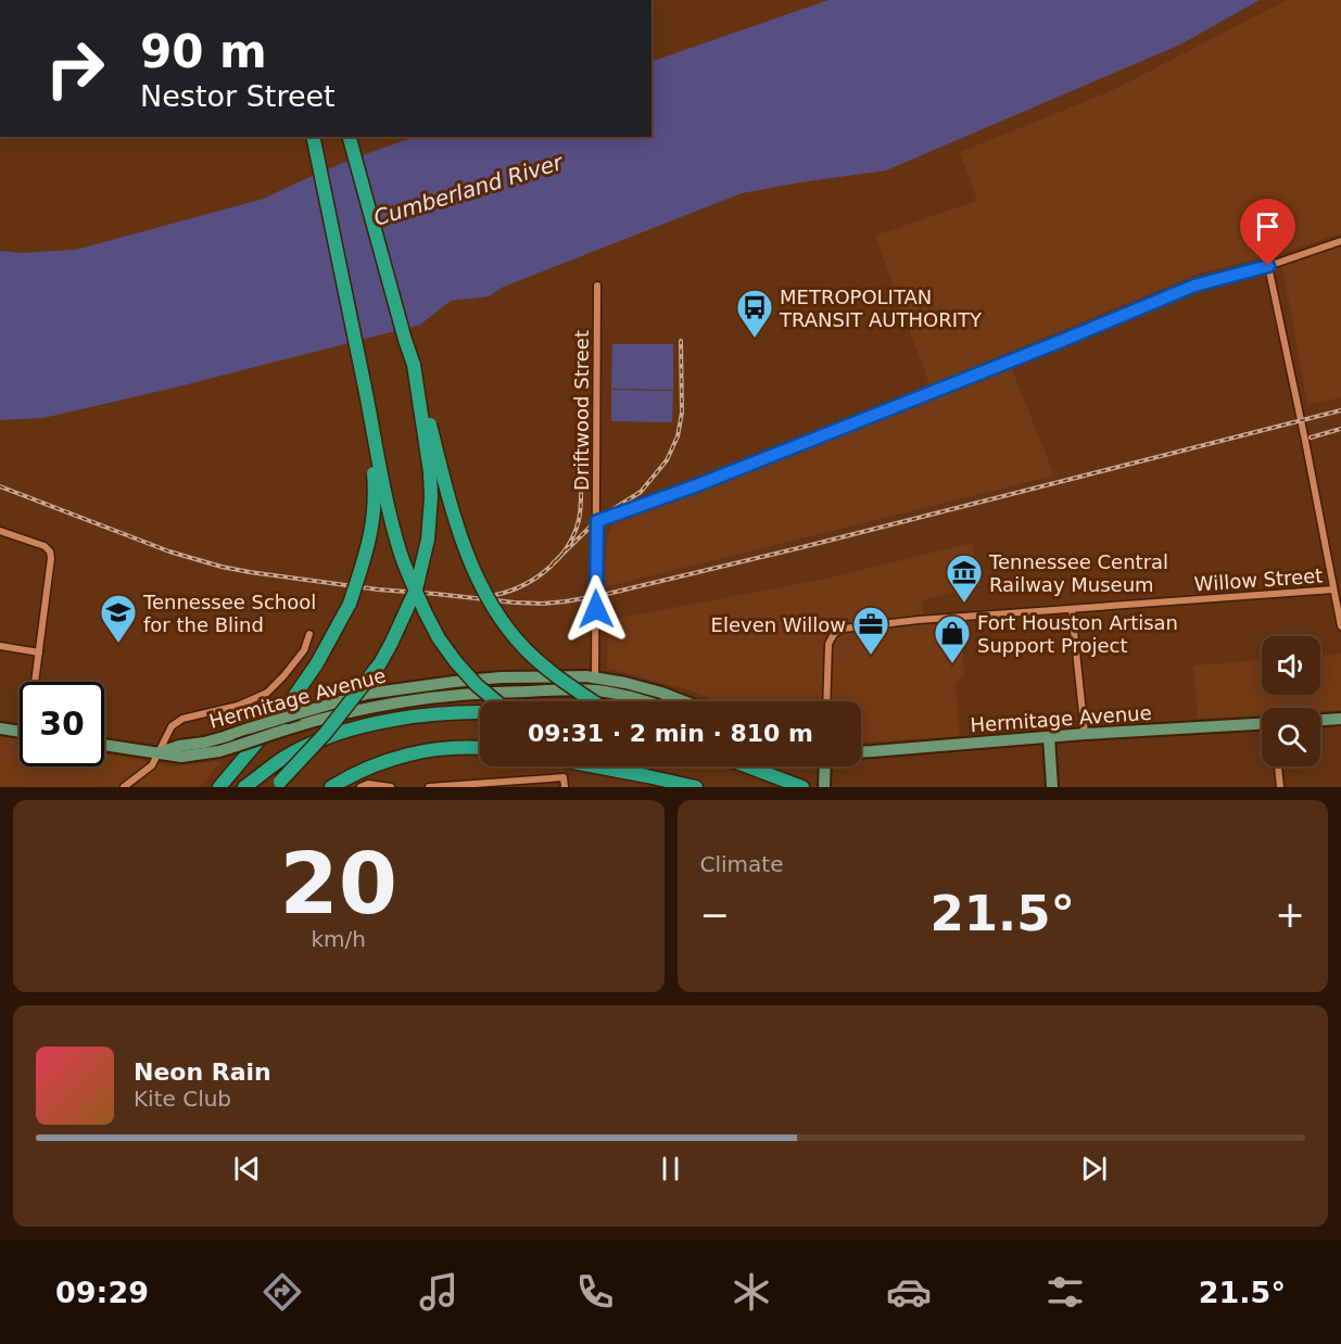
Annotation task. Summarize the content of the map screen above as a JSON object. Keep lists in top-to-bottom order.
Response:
{
  "streets": {
    "main road": ["Hermitage Avenue"],
    "street": ["Driftwood Street", "Willow Street"]
  },
  "crossings": [
    ["Driftwood Street", "Hermitage Avenue"]
  ],
  "water": ["Cumberland River"],
  "places": {
    "bus stop": ["METROPOLITAN TRANSIT AUTHORITY"],
    "museum": ["Tennessee Central Railway Museum"],
    "school or university": ["Tennessee School for the Blind"],
    "office": ["Eleven Willow"],
    "shop": ["Fort Houston Artisan Support Project"]
  },
  "page": {
    "turn": ["90 m", "Nestor Street"],
    "limit": "30",
    "trip": "09:31 · 2 min · 810 m",
    "tile": [
      ["20", "km/h"],
      "Climate"
    ],
    "heat": ["−", "21.5°", "+"],
    "song": ["Neon Rain", "Kite Club"],
    "tabs": ["09:29", "21.5°"]
  }
}
